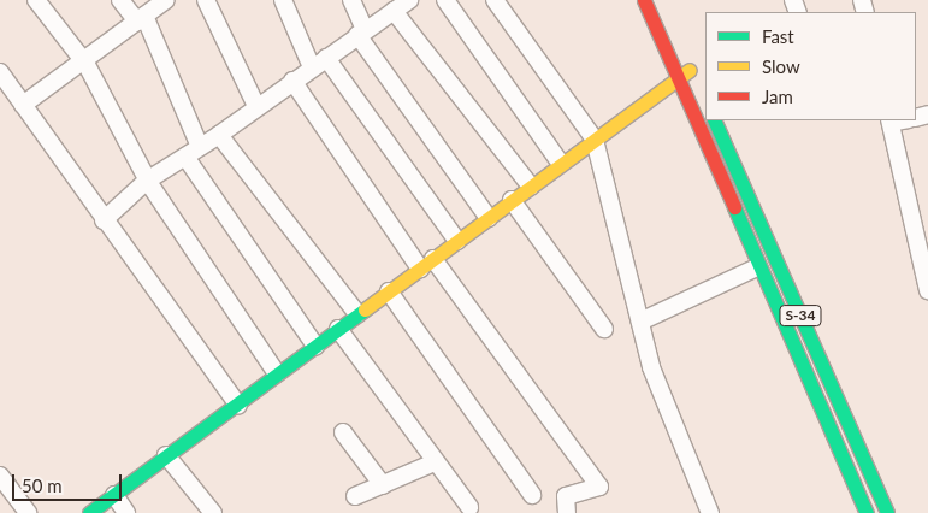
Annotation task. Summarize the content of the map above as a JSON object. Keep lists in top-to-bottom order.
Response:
{
  "streets": {
    "main road": ["S-34"]
  },
  "legend": ["Fast", "Slow", "Jam"],
  "scale_bar": "50 m"
}
